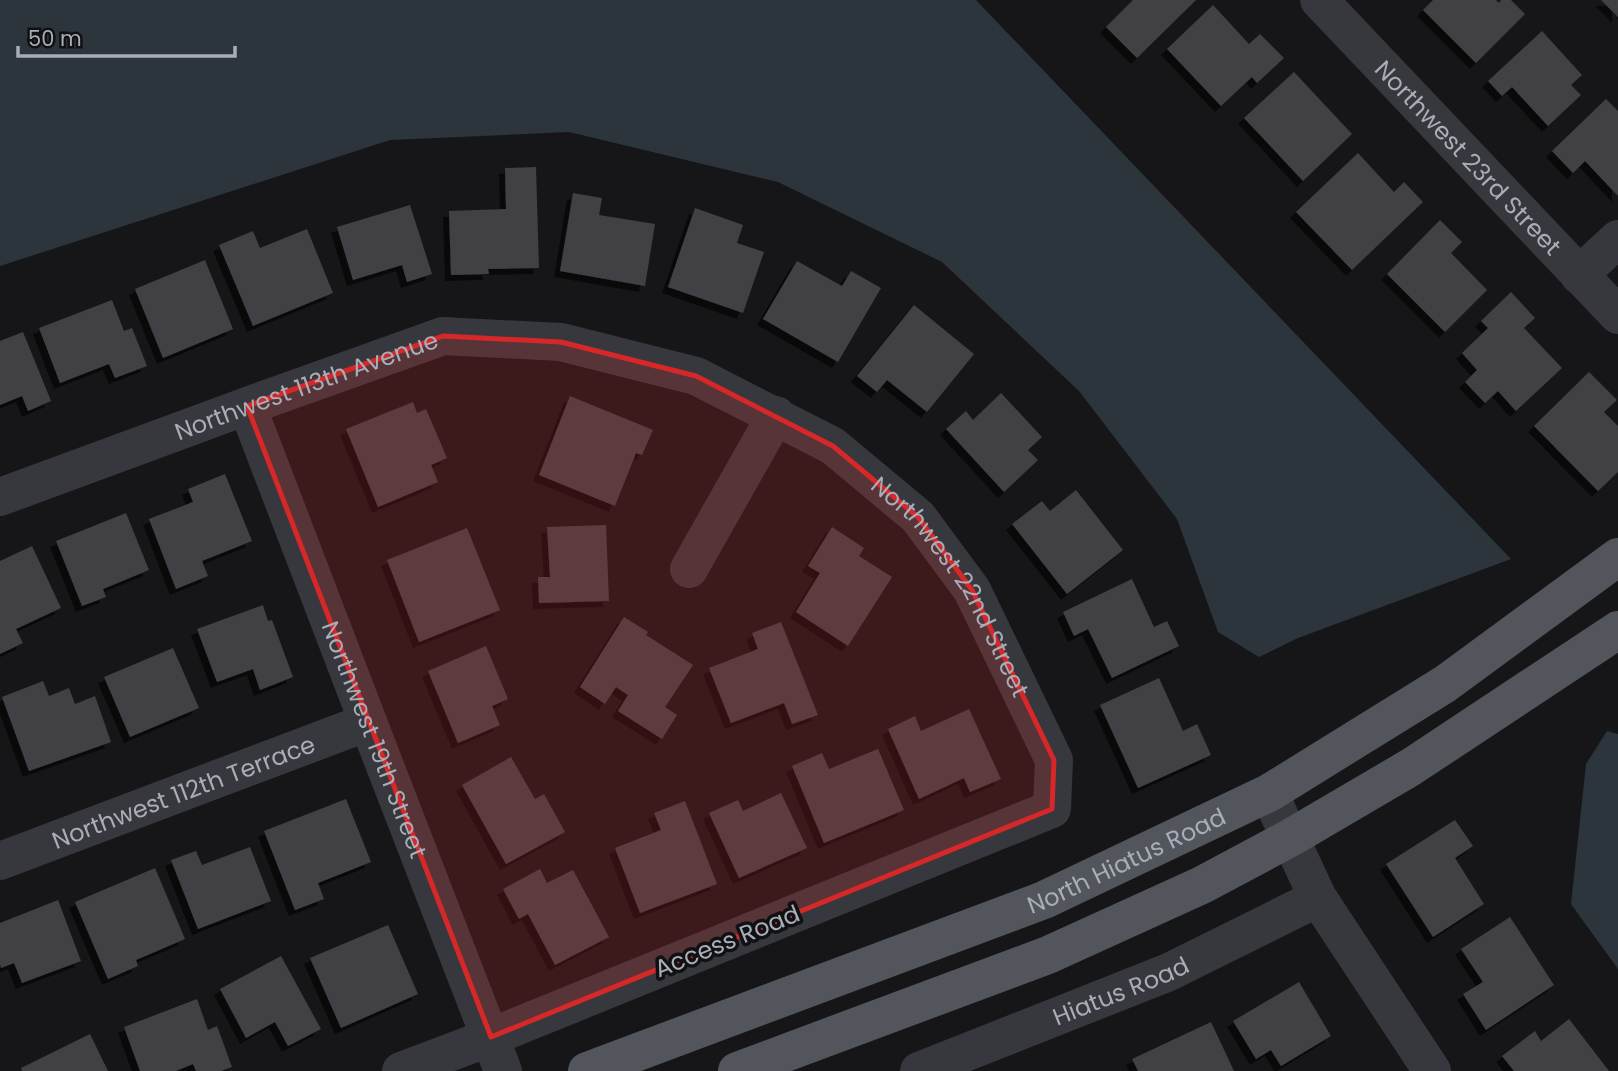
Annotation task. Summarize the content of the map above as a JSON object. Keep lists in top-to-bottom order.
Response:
{
  "streets": {
    "main road": ["North Hiatus Road"],
    "street": [
      "Northwest 23rd Street",
      "Northwest 113th Avenue",
      "Northwest 22nd Street",
      "Northwest 19th Street",
      "Northwest 112th Terrace",
      "Access Road",
      "Hiatus Road"
    ]
  },
  "crossings": [
    ["Northwest 113th Avenue", "Northwest 22nd Street"],
    ["Northwest 113th Avenue", "Northwest 19th Street"],
    ["Northwest 22nd Street", "Access Road"],
    ["Northwest 19th Street", "Northwest 112th Terrace"],
    ["Northwest 19th Street", "Access Road"]
  ],
  "scale_bar": "50 m"
}
